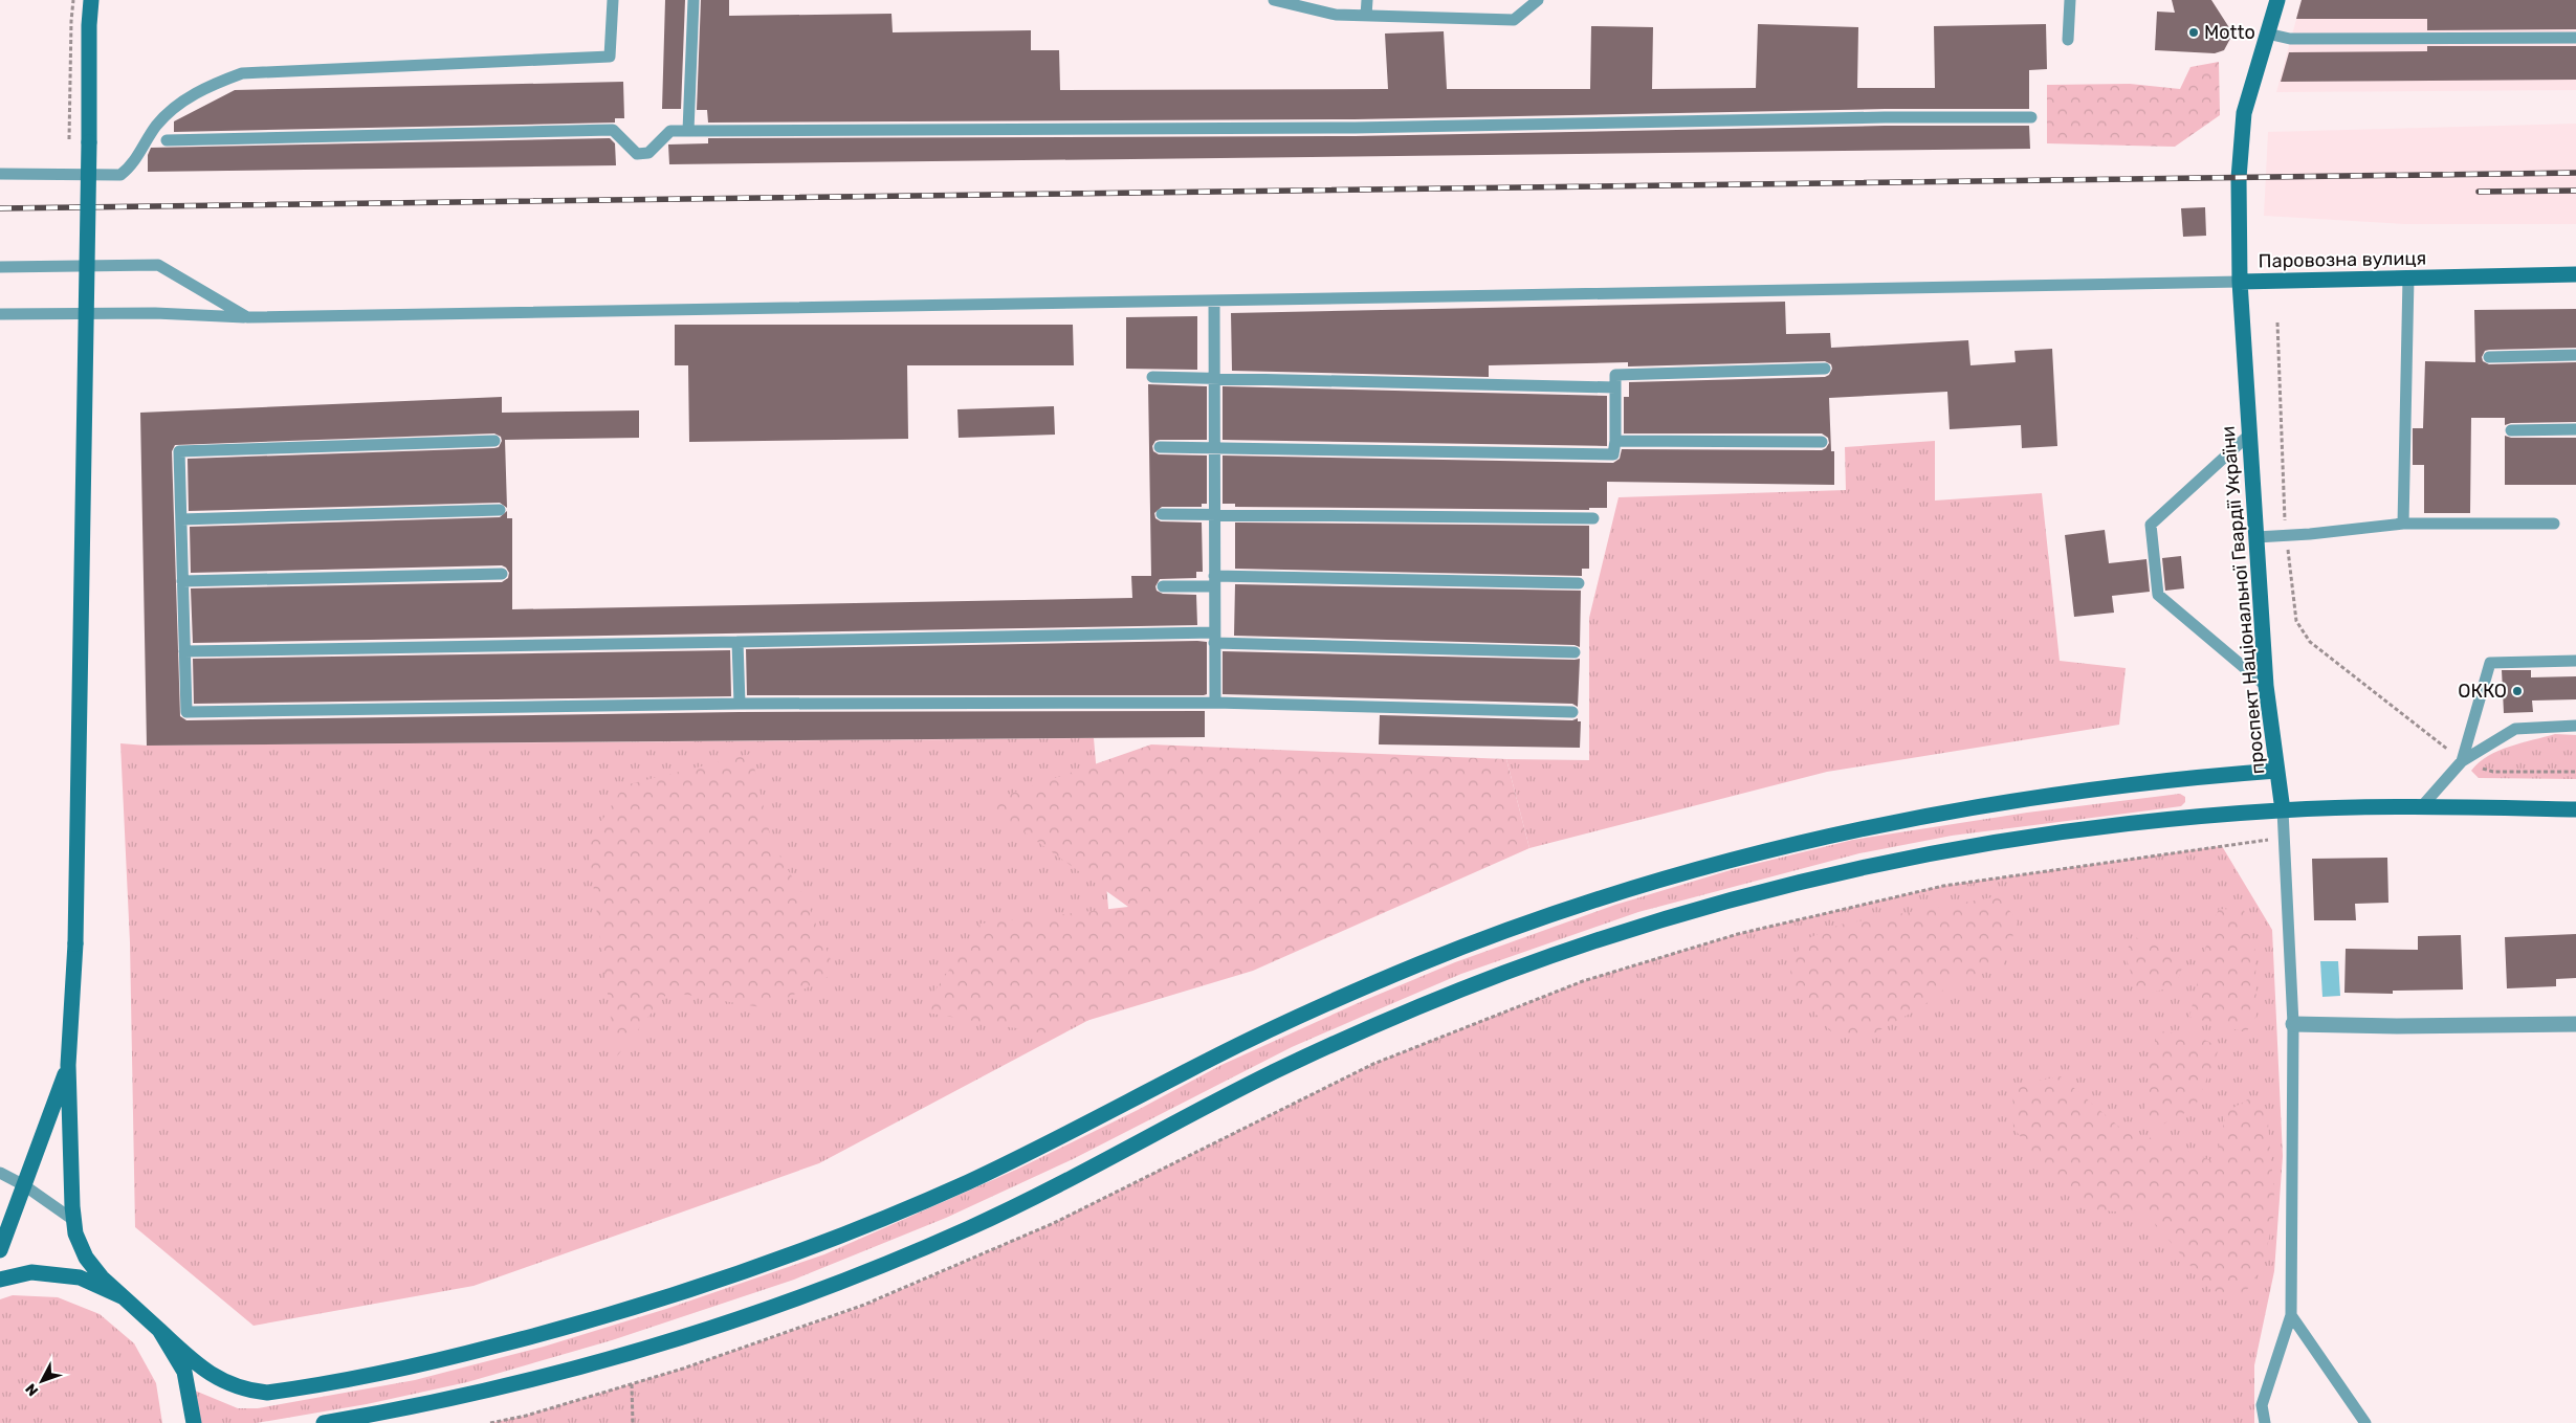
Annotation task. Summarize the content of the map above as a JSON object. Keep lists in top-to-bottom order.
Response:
{
  "streets": {
    "street": ["Паровозна вулиця", "проспект Національної Гвардії України"]
  },
  "crossings": [
    ["Паровозна вулиця", "проспект Національної Гвардії України"]
  ],
  "places": ["Motto", "ОККО"],
  "north": "bottom left"
}
